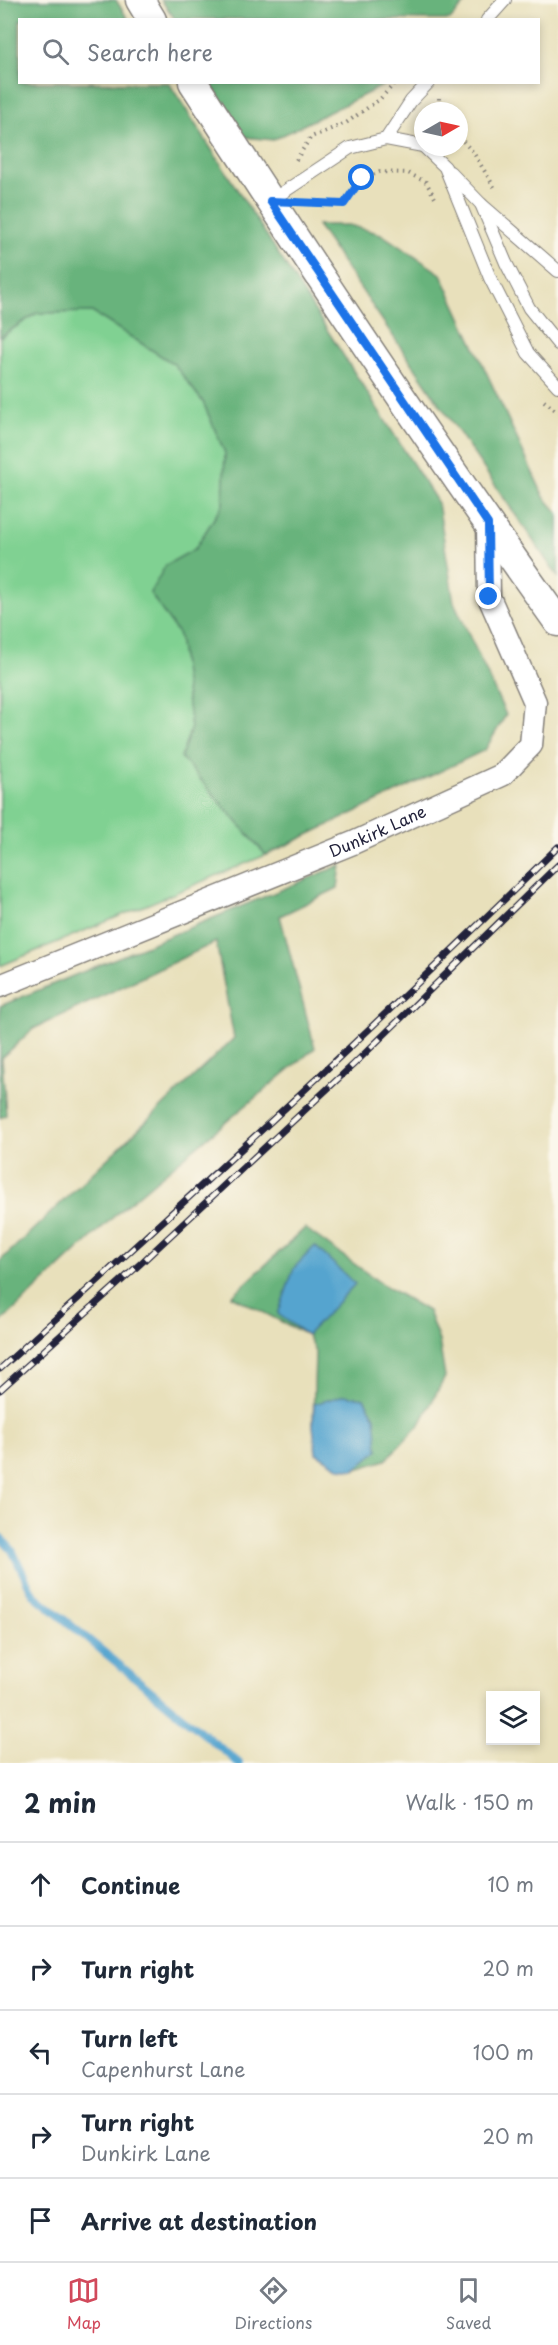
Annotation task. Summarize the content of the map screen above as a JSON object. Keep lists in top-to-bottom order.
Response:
{
  "streets": {
    "street": ["Dunkirk Lane"]
  },
  "north": "right",
  "page": {
    "search": "Search here",
    "heading": ["2 min", "Walk · 150 m"],
    "list": [
      ["Continue", "10 m"],
      ["Turn right", "20 m"],
      ["Turn left", "Capenhurst Lane", "100 m"],
      ["Turn right", "Dunkirk Lane", "20 m"],
      "Arrive at destination"
    ],
    "nav": ["Map", "Directions", "Saved"]
  }
}
